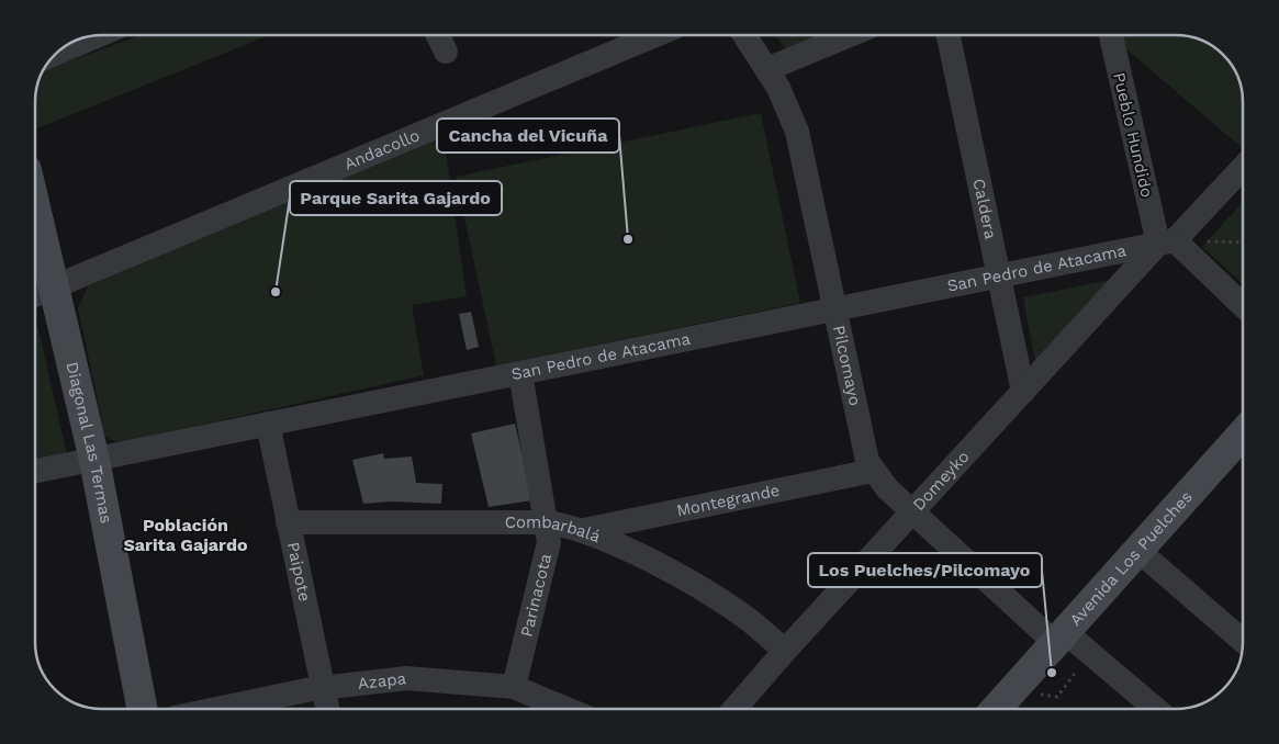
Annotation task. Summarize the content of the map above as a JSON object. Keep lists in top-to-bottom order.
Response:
{
  "streets": {
    "main road": ["Diagonal Las Termas", "Avenida Los Puelches"],
    "street": [
      "Pueblo Hundido",
      "Andacollo",
      "Caldera",
      "San Pedro de Atacama",
      "Pilcomayo",
      "Domeyko",
      "Montegrande",
      "Combarbalá",
      "Paipote",
      "Parinacota",
      "Azapa"
    ]
  },
  "crossings": [
    ["Pueblo Hundido", "San Pedro de Atacama"],
    ["Pueblo Hundido", "Domeyko"],
    ["Andacollo", "Diagonal Las Termas"],
    ["Caldera", "San Pedro de Atacama"],
    ["Caldera", "Domeyko"],
    ["San Pedro de Atacama", "Pilcomayo"],
    ["San Pedro de Atacama", "Diagonal Las Termas"],
    ["San Pedro de Atacama", "Domeyko"],
    ["San Pedro de Atacama", "Paipote"],
    ["San Pedro de Atacama", "Parinacota"],
    ["Pilcomayo", "Domeyko"],
    ["Pilcomayo", "Montegrande"],
    ["Pilcomayo", "Avenida Los Puelches"],
    ["Domeyko", "Combarbalá"],
    ["Montegrande", "Combarbalá"],
    ["Combarbalá", "Paipote"],
    ["Combarbalá", "Parinacota"],
    ["Paipote", "Azapa"],
    ["Parinacota", "Azapa"]
  ],
  "districts": ["Población Sarita Gajardo"],
  "places": ["Cancha del Vicuña", "Parque Sarita Gajardo", "Los Puelches/Pilcomayo"]
}
